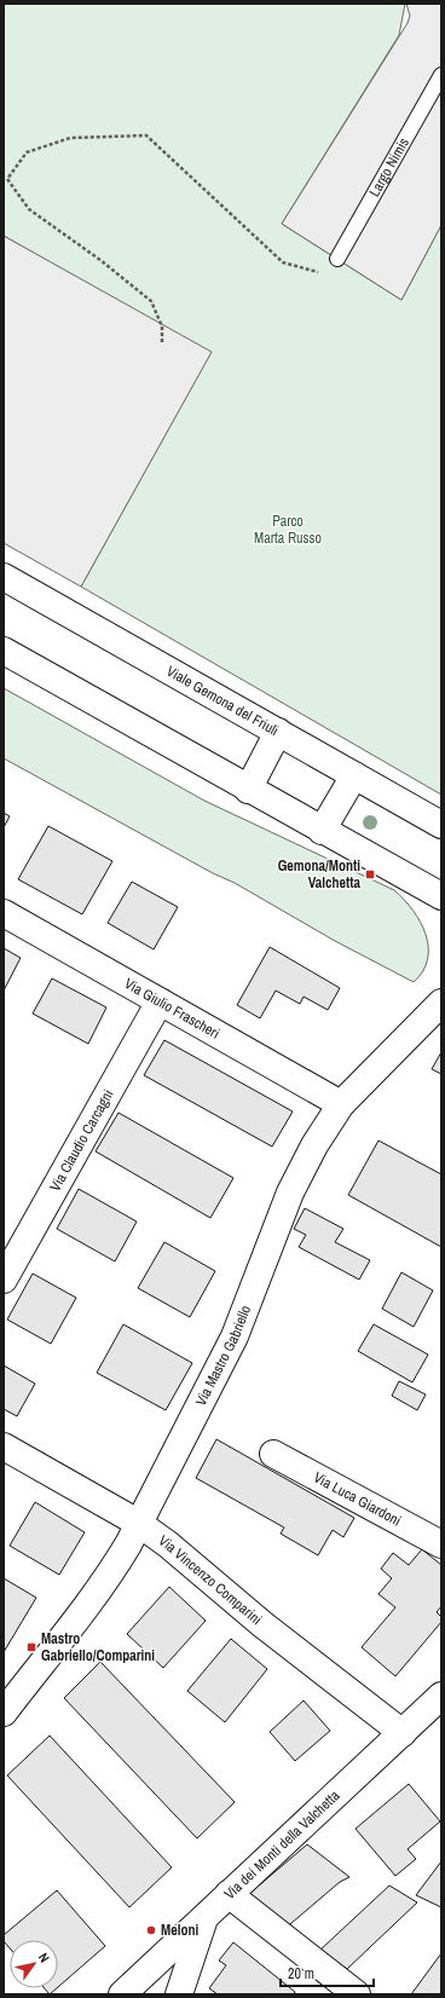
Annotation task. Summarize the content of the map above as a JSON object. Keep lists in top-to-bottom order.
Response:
{
  "streets": {
    "street": [
      "Viale Gemona del Friuli",
      "Via Giulio Frascheri",
      "Via Claudio Carcagni",
      "Via Mastro Gabriello",
      "Via Luca Giardoni",
      "Via Vincenzo Comparini",
      "Via dei Monti della Valchetta"
    ],
    "lane": ["Largo Nimis"]
  },
  "crossings": [
    ["Via Giulio Frascheri", "Via Claudio Carcagni"],
    ["Via Giulio Frascheri", "Via Mastro Gabriello"],
    ["Via Mastro Gabriello", "Via Vincenzo Comparini"],
    ["Via Vincenzo Comparini", "Via dei Monti della Valchetta"]
  ],
  "parks": ["Parco Marta Russo"],
  "places": {
    "transit": ["Gemona/Monti Valchetta", "Mastro Gabriello/Comparini"],
    "other": ["Meloni"]
  },
  "scale_bar": "20 m",
  "north": "top right"
}
